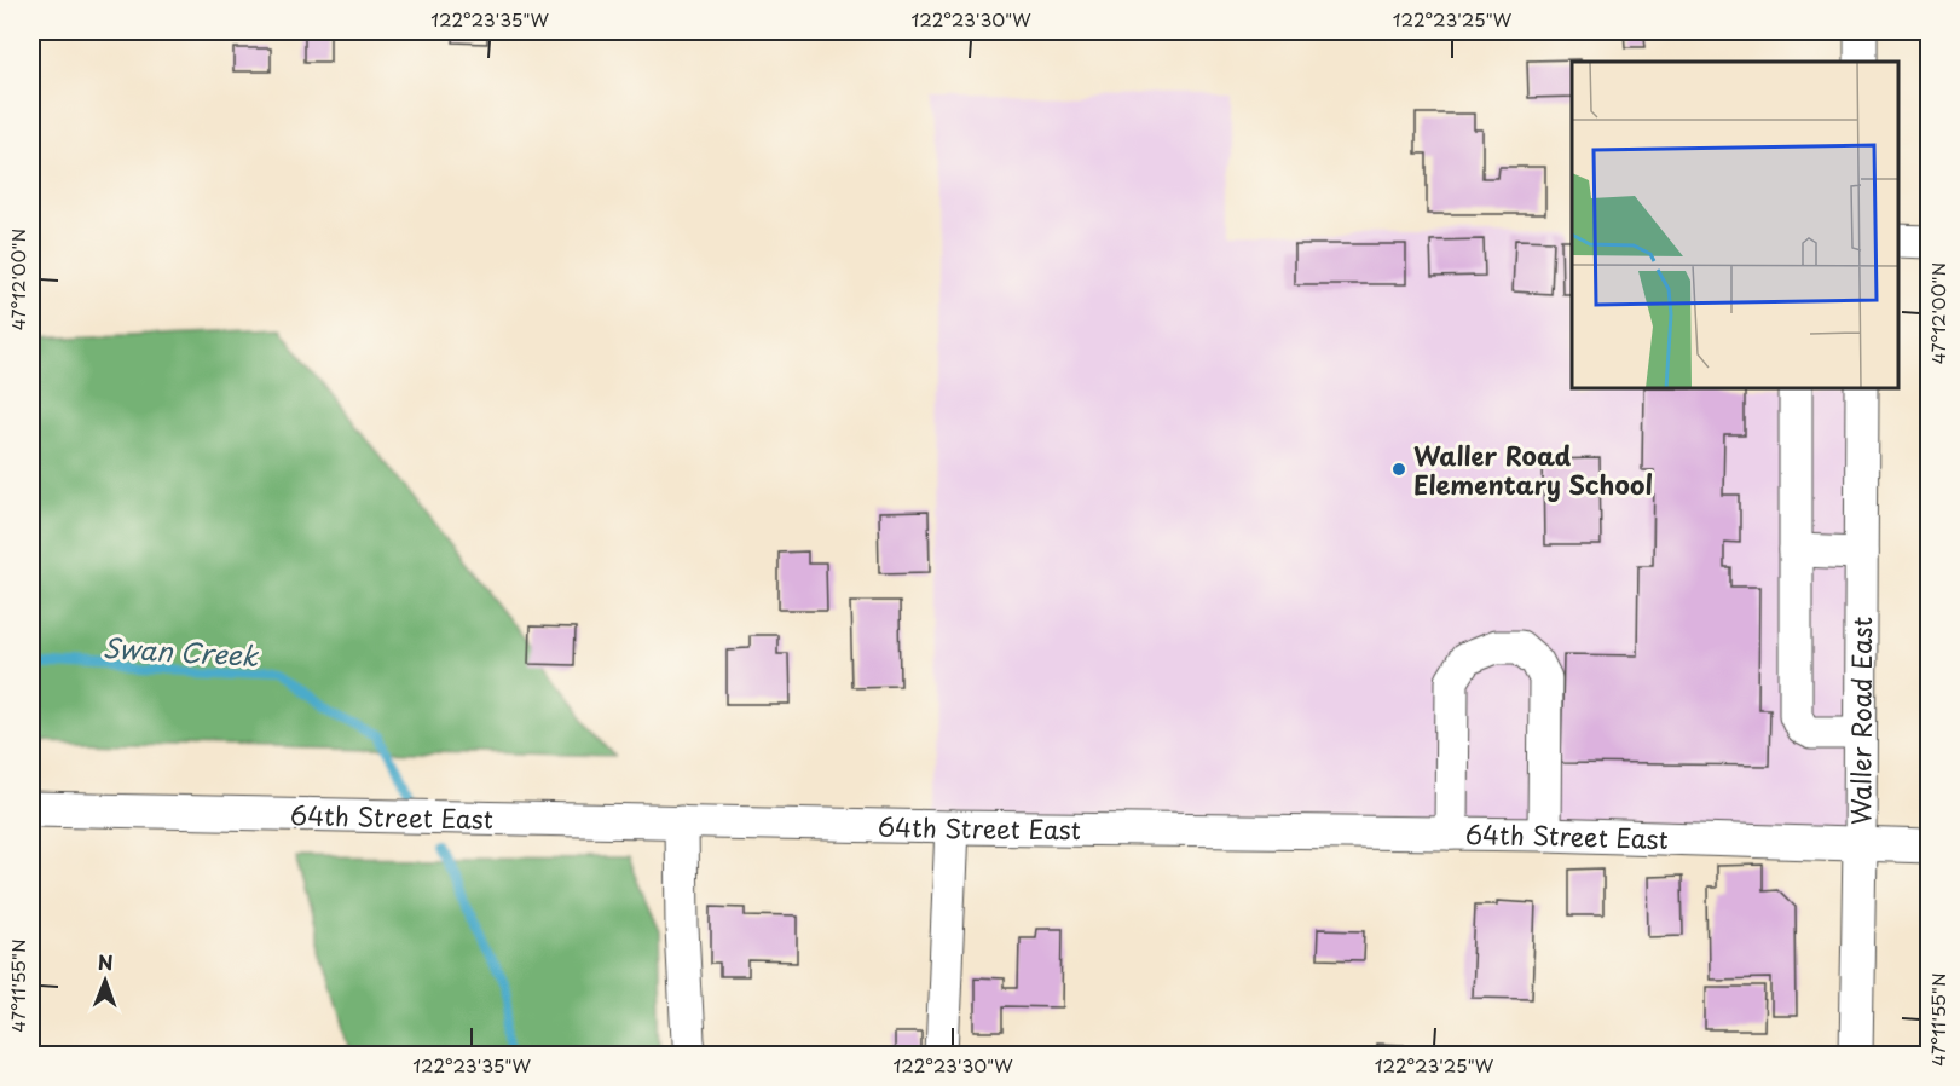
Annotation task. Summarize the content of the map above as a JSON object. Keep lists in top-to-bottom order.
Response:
{
  "streets": {
    "street": ["Waller Road East", "64th Street East"]
  },
  "crossings": [
    ["Waller Road East", "64th Street East"]
  ],
  "water": ["Swan Creek"],
  "places": ["Waller Road Elementary School"],
  "north": "top",
  "coordinates": [
    "122°23'35\"W",
    "122°23'30\"W",
    "122°23'25\"W",
    "47°12'00\"N",
    "47°11'55\"N"
  ]
}
